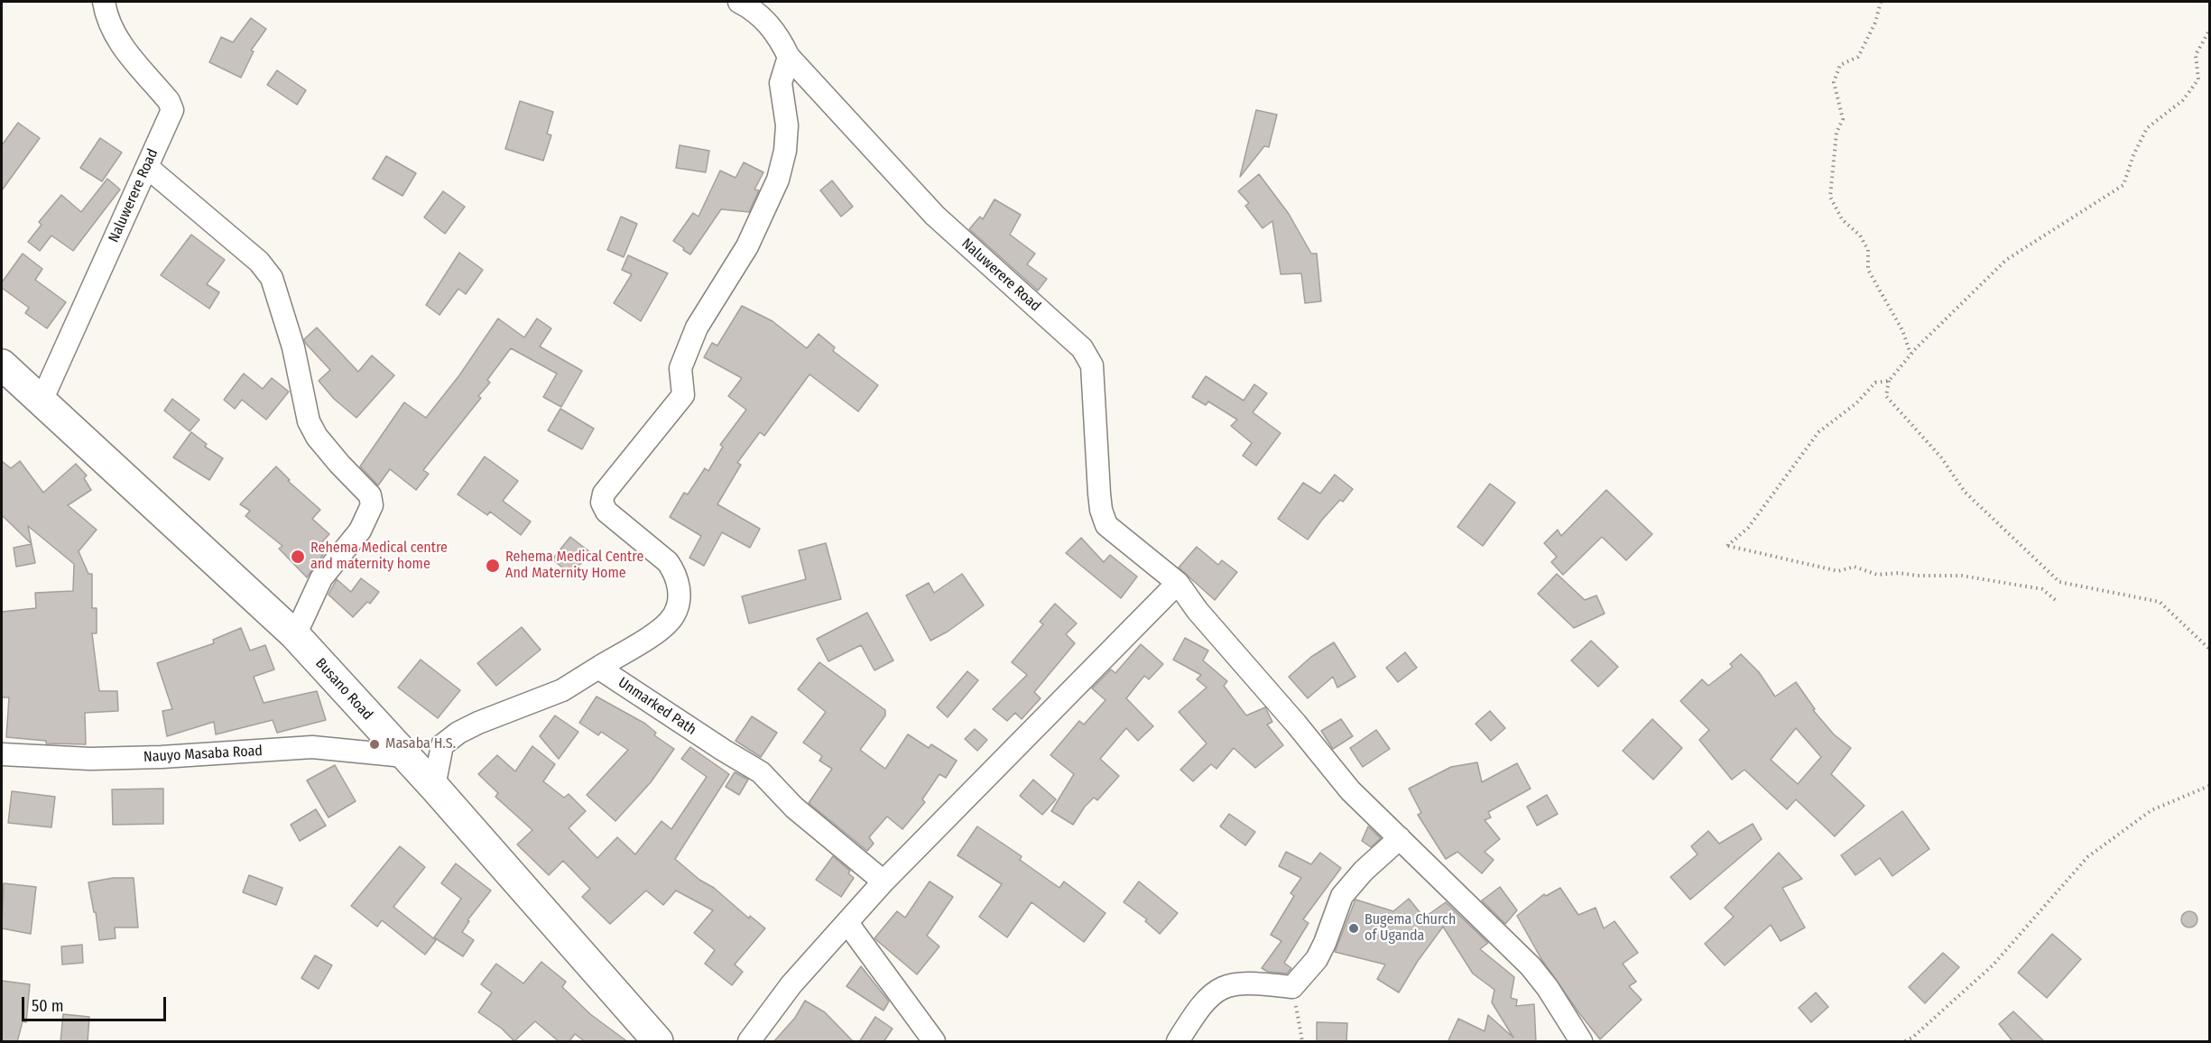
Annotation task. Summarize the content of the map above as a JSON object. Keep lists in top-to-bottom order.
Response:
{
  "streets": {
    "street": [
      "Naluwerere Road",
      "Busano Road",
      "Unmarked Path",
      "Nauyo Masaba Road"
    ]
  },
  "crossings": [
    ["Naluwerere Road", "Busano Road"],
    ["Busano Road", "Nauyo Masaba Road"]
  ],
  "places": [
    "Rehema Medical centre and maternity home",
    "Rehema Medical Centre And Maternity Home",
    "Masaba H.S.",
    "Bugema Church of Uganda"
  ],
  "scale_bar": "50 m"
}
